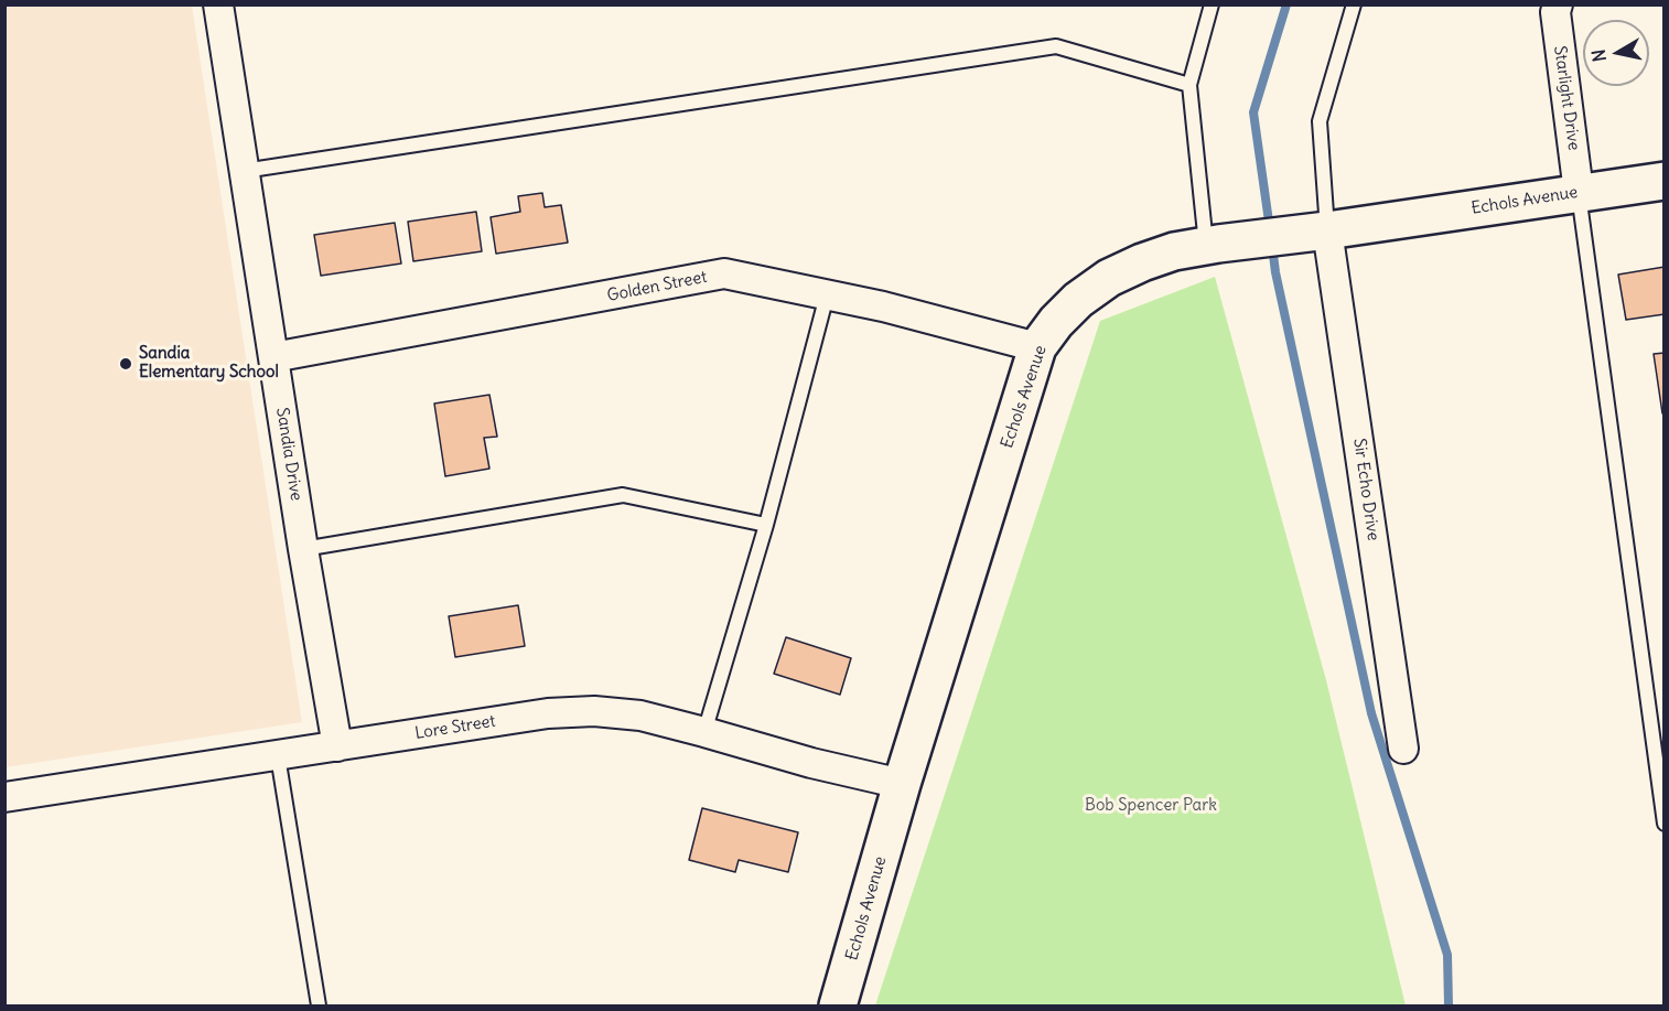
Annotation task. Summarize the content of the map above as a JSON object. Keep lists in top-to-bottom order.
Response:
{
  "streets": {
    "street": [
      "Starlight Drive",
      "Echols Avenue",
      "Golden Street",
      "Sandia Drive",
      "Sir Echo Drive",
      "Lore Street"
    ]
  },
  "crossings": [
    ["Starlight Drive", "Echols Avenue"],
    ["Echols Avenue", "Golden Street"],
    ["Echols Avenue", "Sir Echo Drive"],
    ["Echols Avenue", "Lore Street"],
    ["Golden Street", "Sandia Drive"],
    ["Sandia Drive", "Lore Street"]
  ],
  "parks": ["Bob Spencer Park"],
  "places": ["Sandia Elementary School"],
  "north": "left"
}
